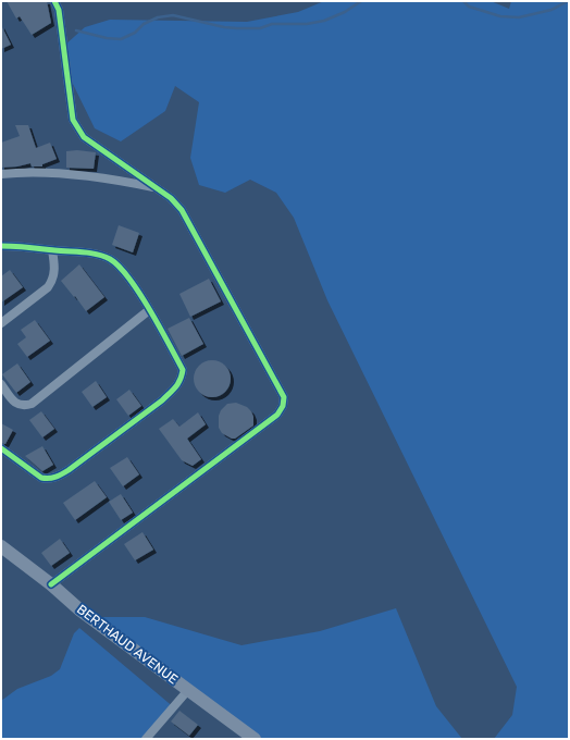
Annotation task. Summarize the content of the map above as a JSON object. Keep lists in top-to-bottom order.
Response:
{
  "streets": {
    "street": ["BERTHAUD AVENUE"]
  }
}
